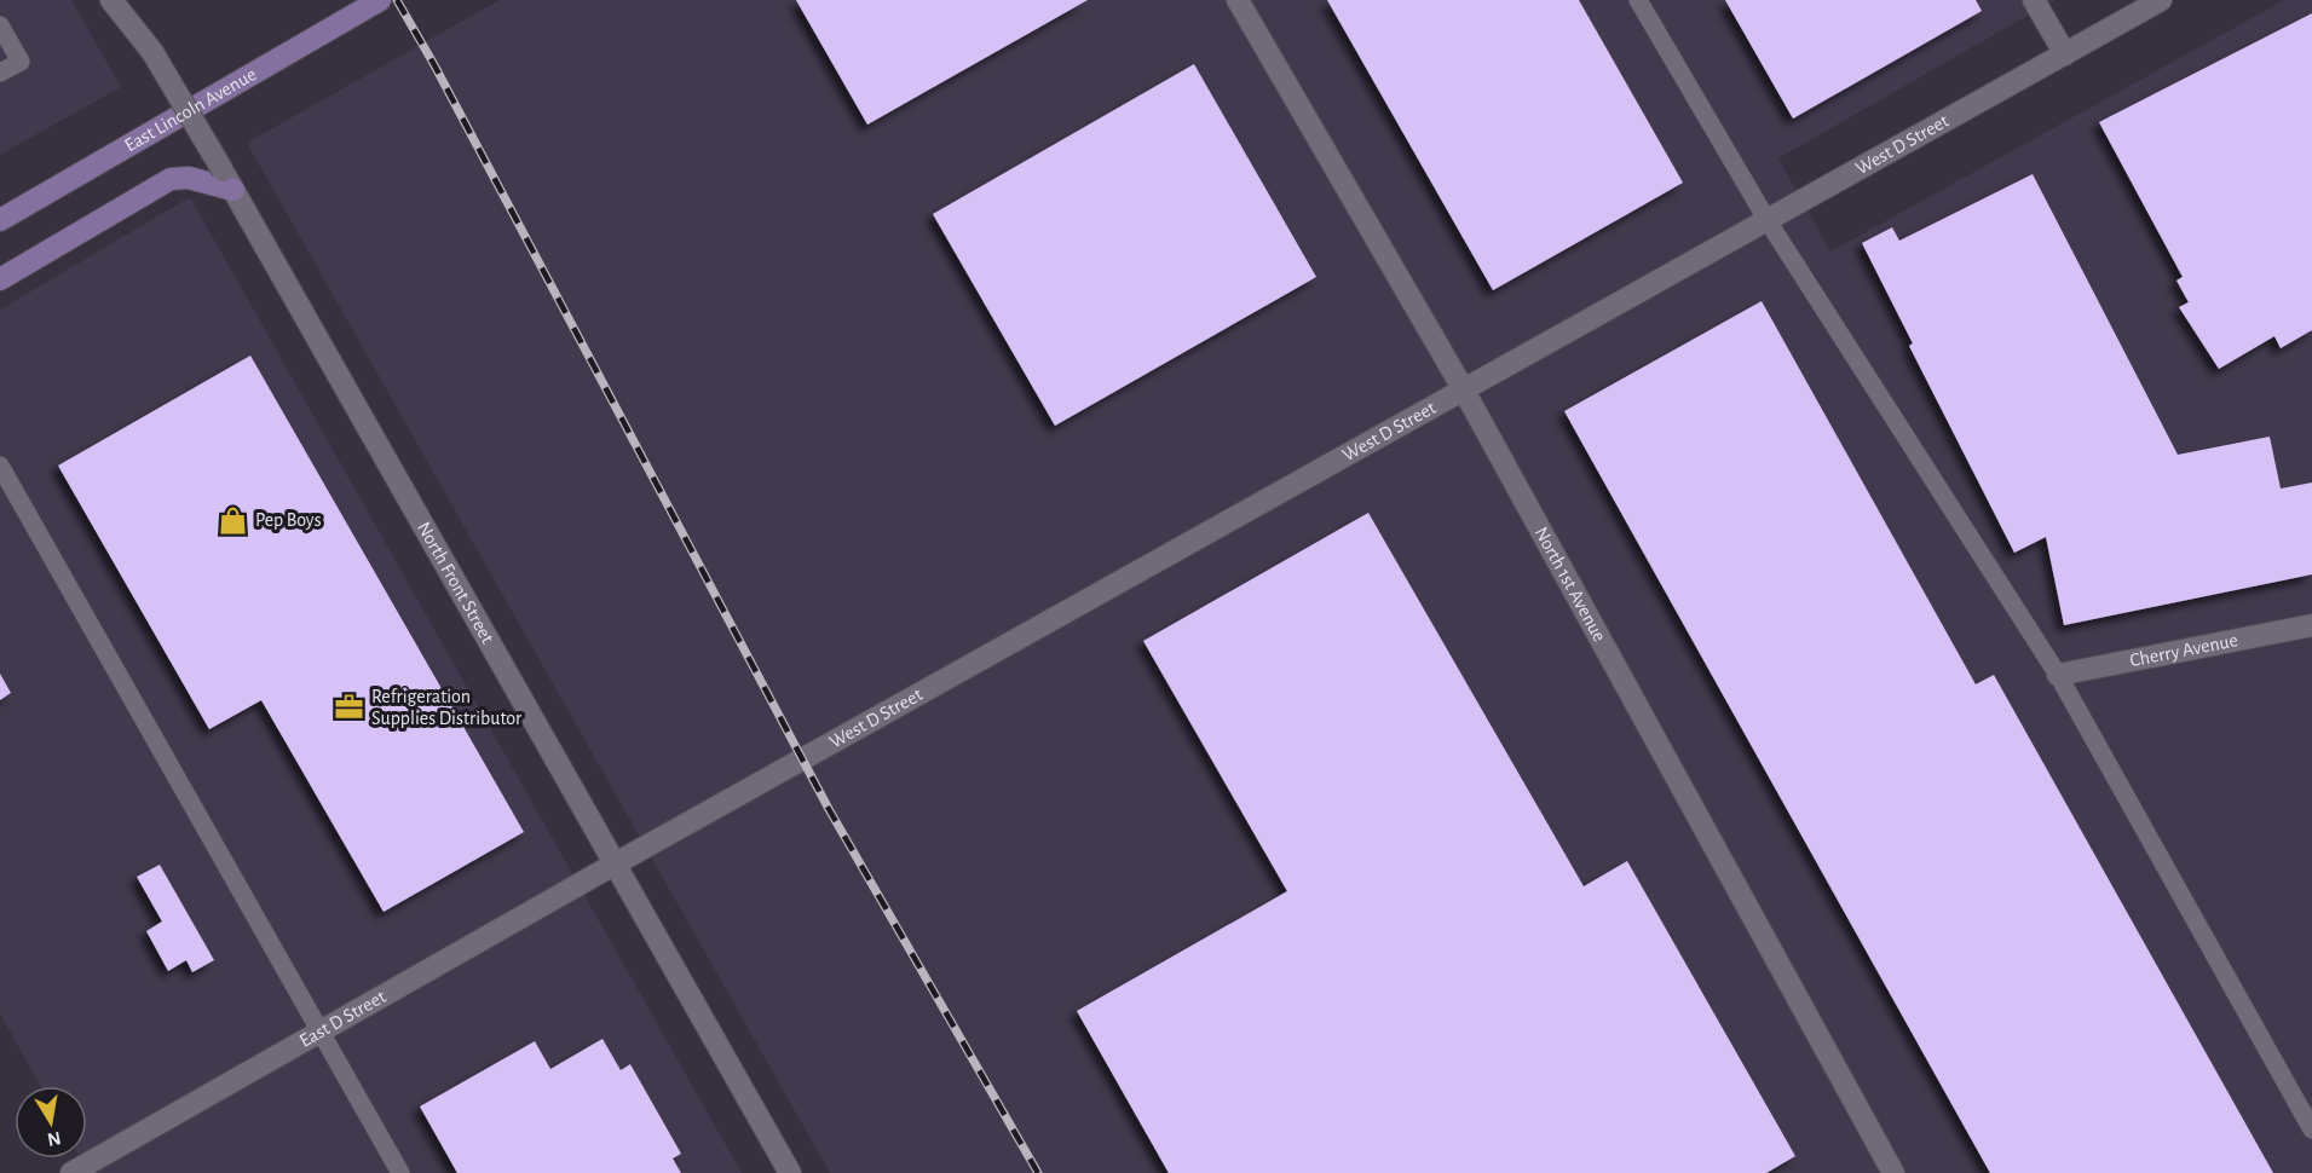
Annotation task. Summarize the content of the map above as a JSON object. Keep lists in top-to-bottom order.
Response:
{
  "streets": {
    "street": [
      "East Lincoln Avenue",
      "West D Street",
      "North Front Street",
      "North 1st Avenue",
      "Cherry Avenue",
      "East D Street"
    ]
  },
  "crossings": [
    ["West D Street", "North Front Street"],
    ["West D Street", "North 1st Avenue"],
    ["West D Street", "East D Street"],
    ["North Front Street", "East D Street"]
  ],
  "places": {
    "shop": ["Pep Boys"],
    "office": ["Refrigeration Supplies Distributor"]
  },
  "north": "bottom"
}
